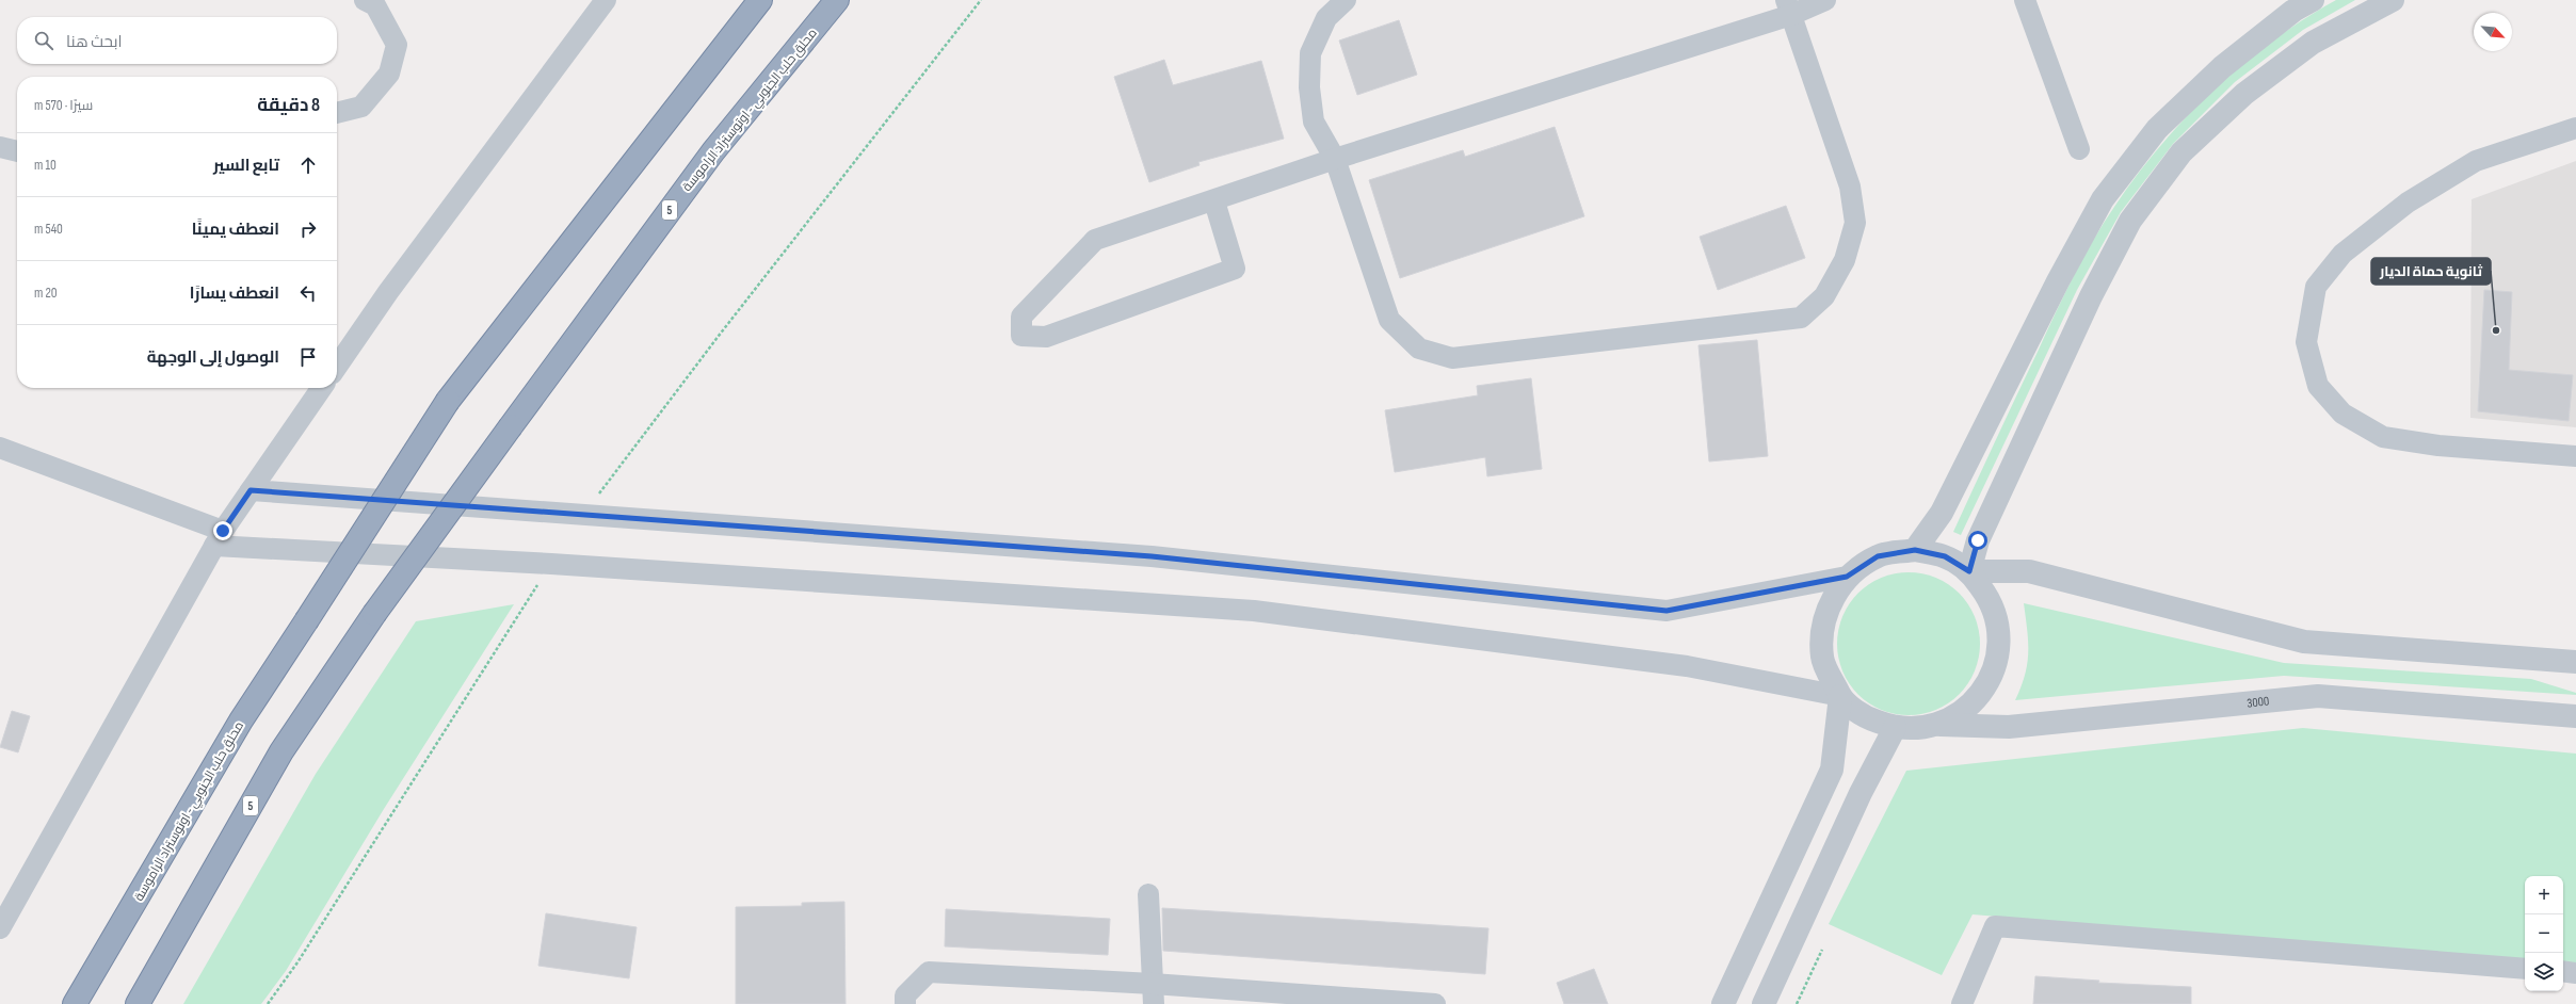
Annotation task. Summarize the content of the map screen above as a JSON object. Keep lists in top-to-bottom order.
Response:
{
  "streets": {
    "highway": ["محلق حلب الجنوبي - اوتوستراد الراموسة", "5"],
    "street": ["3000"]
  },
  "places": ["ثانوية حماة الديار"],
  "north": "bottom right",
  "page": {
    "search": "ابحث هنا",
    "heading": ["8 دقيقة", "سيرًا · 570 m"],
    "list": [
      ["تابع السير", "10 m"],
      ["انعطف يمينًا", "540 m"],
      ["انعطف يسارًا", "20 m"],
      "الوصول إلى الوجهة"
    ],
    "map_buttons": ["+", "−"]
  }
}
